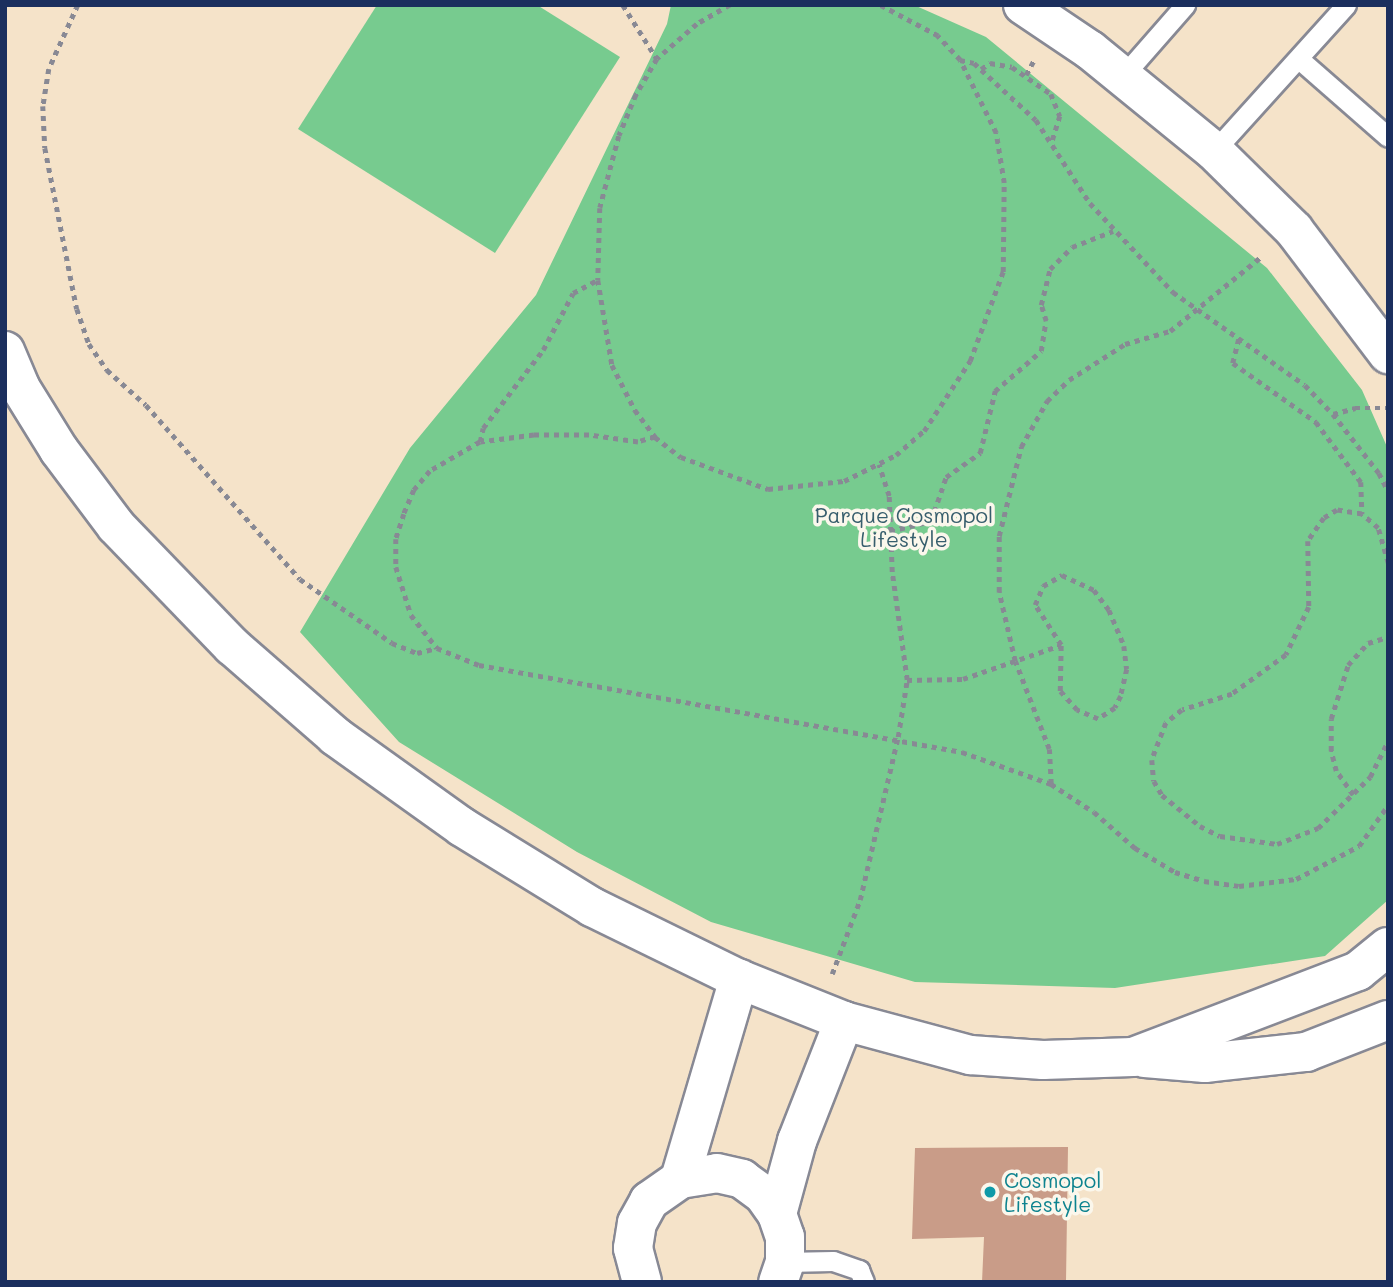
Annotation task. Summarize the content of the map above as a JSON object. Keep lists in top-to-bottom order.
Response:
{
  "parks": ["Parque Cosmopol Lifestyle"],
  "places": ["Cosmopol Lifestyle"]
}
